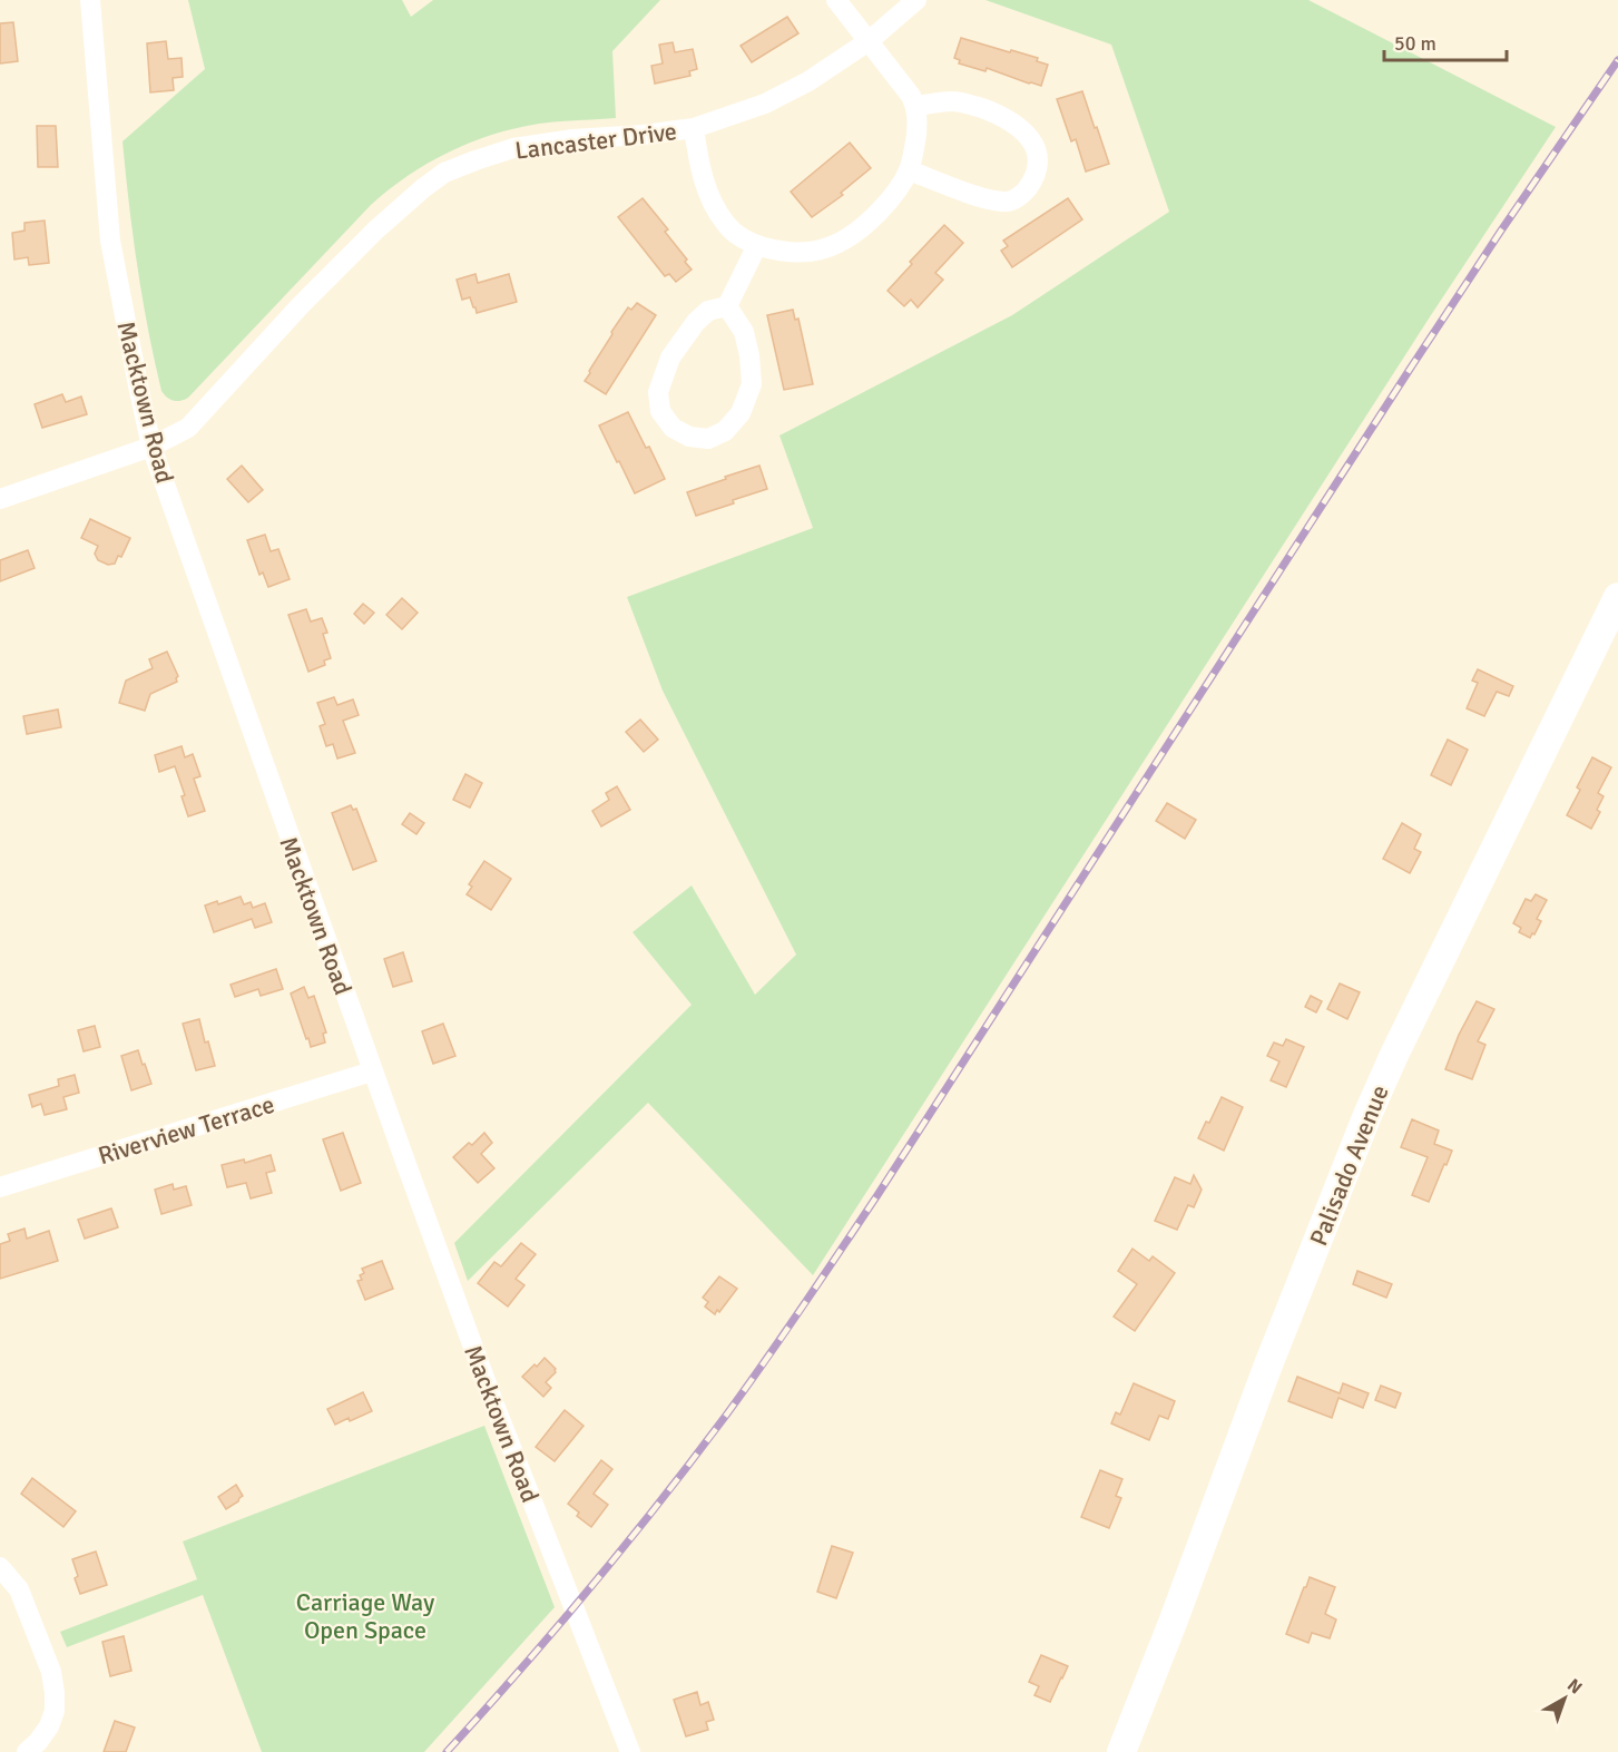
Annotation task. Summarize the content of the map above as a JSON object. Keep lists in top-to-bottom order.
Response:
{
  "streets": {
    "main road": ["Palisado Avenue"],
    "street": ["Lancaster Drive", "Macktown Road", "Riverview Terrace"]
  },
  "crossings": [
    ["Lancaster Drive", "Macktown Road"],
    ["Macktown Road", "Riverview Terrace"]
  ],
  "parks": ["Carriage Way Open Space"],
  "scale_bar": "50 m",
  "north": "top right"
}
